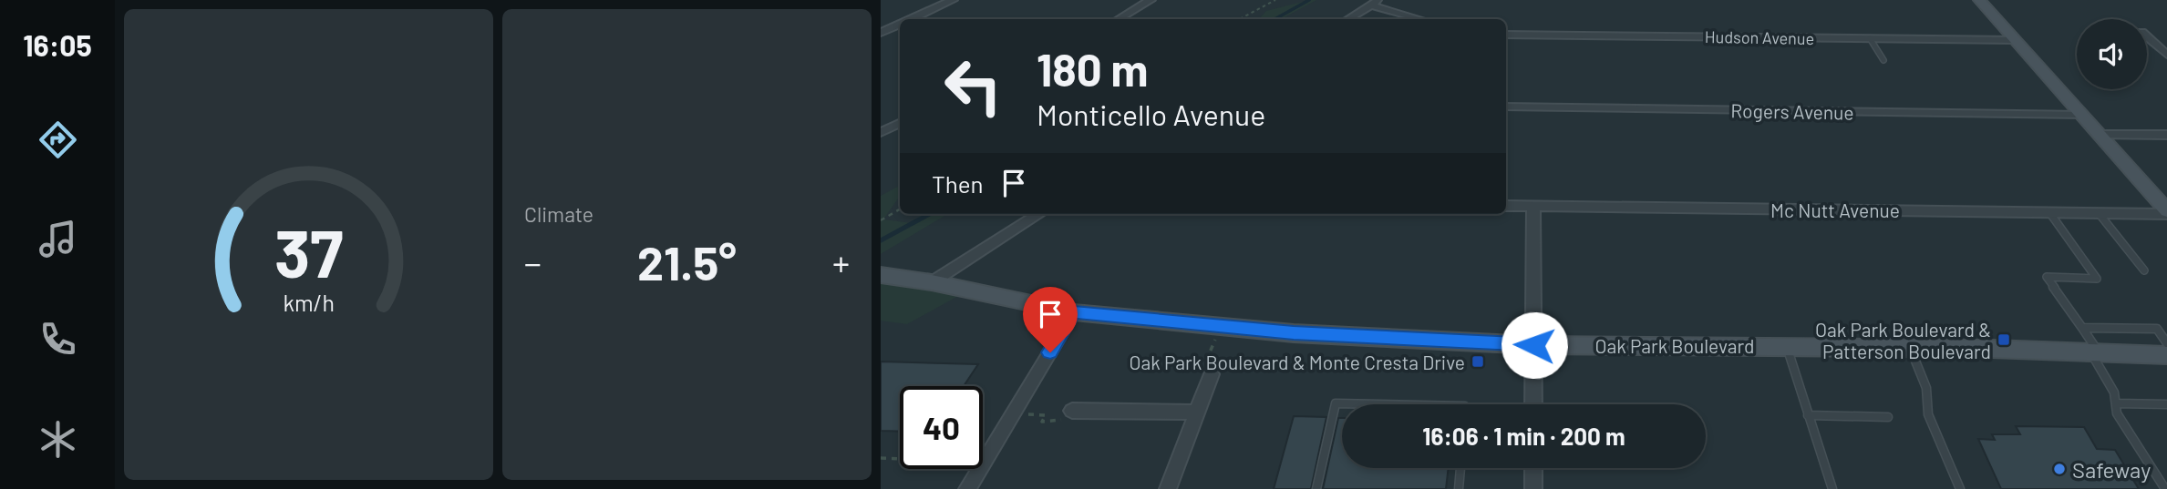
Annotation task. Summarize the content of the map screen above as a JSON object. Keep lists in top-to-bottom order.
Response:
{
  "streets": {
    "street": [
      "Hudson Avenue",
      "Rogers Avenue",
      "Mc Nutt Avenue",
      "Oak Park Boulevard"
    ]
  },
  "places": {
    "transit": ["Oak Park Boulevard & Patterson Boulevard", "Oak Park Boulevard & Monte Cresta Drive"],
    "other": ["Safeway"]
  },
  "page": {
    "tabs": "16:05",
    "tile": "Climate",
    "turn": ["180 m", "Monticello Avenue"],
    "then": "Then",
    "heat": ["−", "21.5°", "+"],
    "limit": "40",
    "trip": "16:06 · 1 min · 200 m",
    "gauge": ["37", "km/h"]
  }
}
